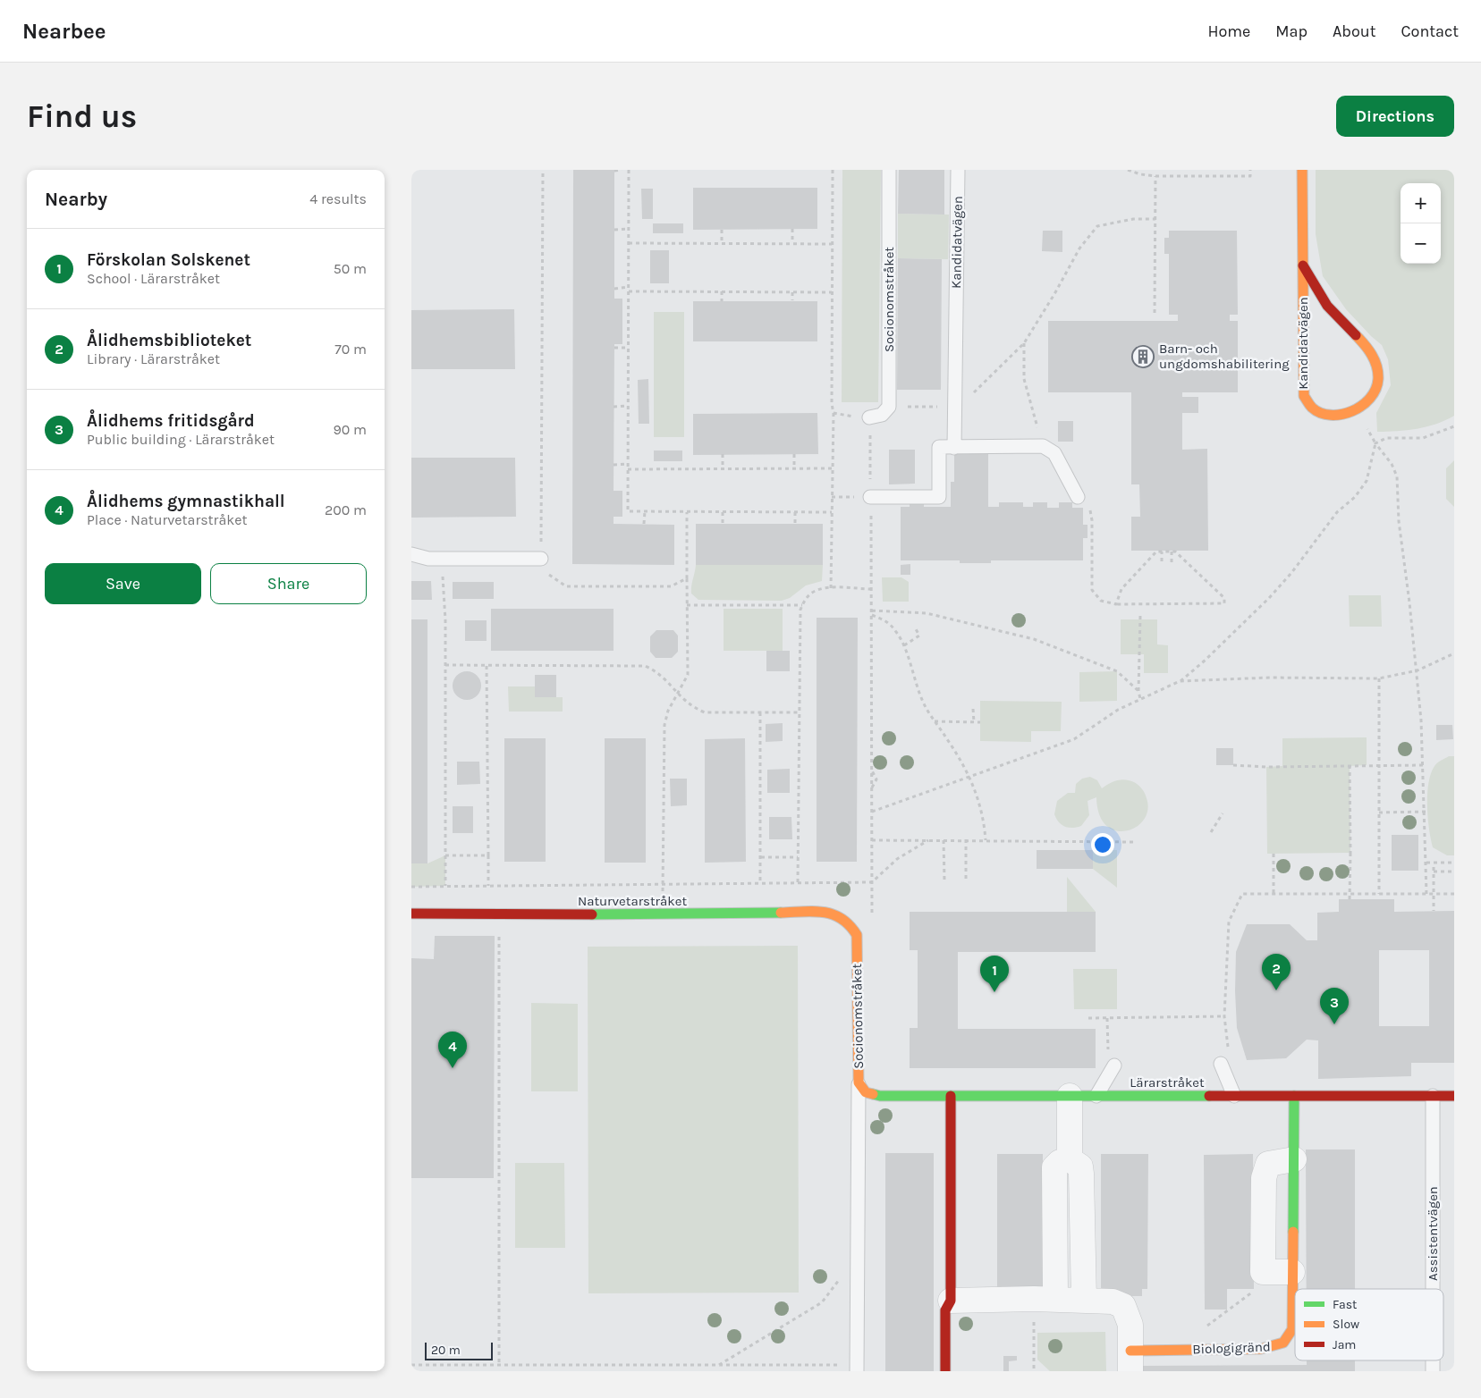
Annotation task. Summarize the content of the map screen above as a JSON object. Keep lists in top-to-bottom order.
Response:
{
  "streets": {
    "street": [
      "Kandidatvägen",
      "Socionomstråket",
      "Naturvetarstråket",
      "Lärarstråket",
      "Biologigränd"
    ],
    "lane": ["Assistentvägen"]
  },
  "crossings": [
    ["Socionomstråket", "Naturvetarstråket"],
    ["Socionomstråket", "Lärarstråket"],
    ["Lärarstråket", "Assistentvägen"],
    ["Lärarstråket", "Biologigränd"]
  ],
  "places": {
    "building": ["Barn- och ungdomshabilitering"]
  },
  "legend": ["Fast", "Slow", "Jam"],
  "scale_bar": "20 m",
  "page": {
    "header": "Nearbee",
    "nav": [
      "Home",
      "Map",
      "About",
      "Contact"
    ],
    "buttons": [
      "Directions",
      ["Save", "Share"]
    ],
    "title": "Find us",
    "heading": ["Nearby", "4 results"],
    "map_buttons": ["+", "−"],
    "list": [
      {
        "mark": "1",
        "name": "Förskolan Solskenet",
        "note": "School · Lärarstråket",
        "value": "50 m"
      },
      {
        "mark": "2",
        "name": "Ålidhemsbiblioteket",
        "note": "Library · Lärarstråket",
        "value": "70 m"
      },
      {
        "mark": "3",
        "name": "Ålidhems fritidsgård",
        "note": "Public building · Lärarstråket",
        "value": "90 m"
      },
      {
        "mark": "4",
        "name": "Ålidhems gymnastikhall",
        "note": "Place · Naturvetarstråket",
        "value": "200 m"
      }
    ],
    "pins": [
      "2",
      "1",
      "3",
      "4"
    ],
    "scale": "20 m"
  }
}
